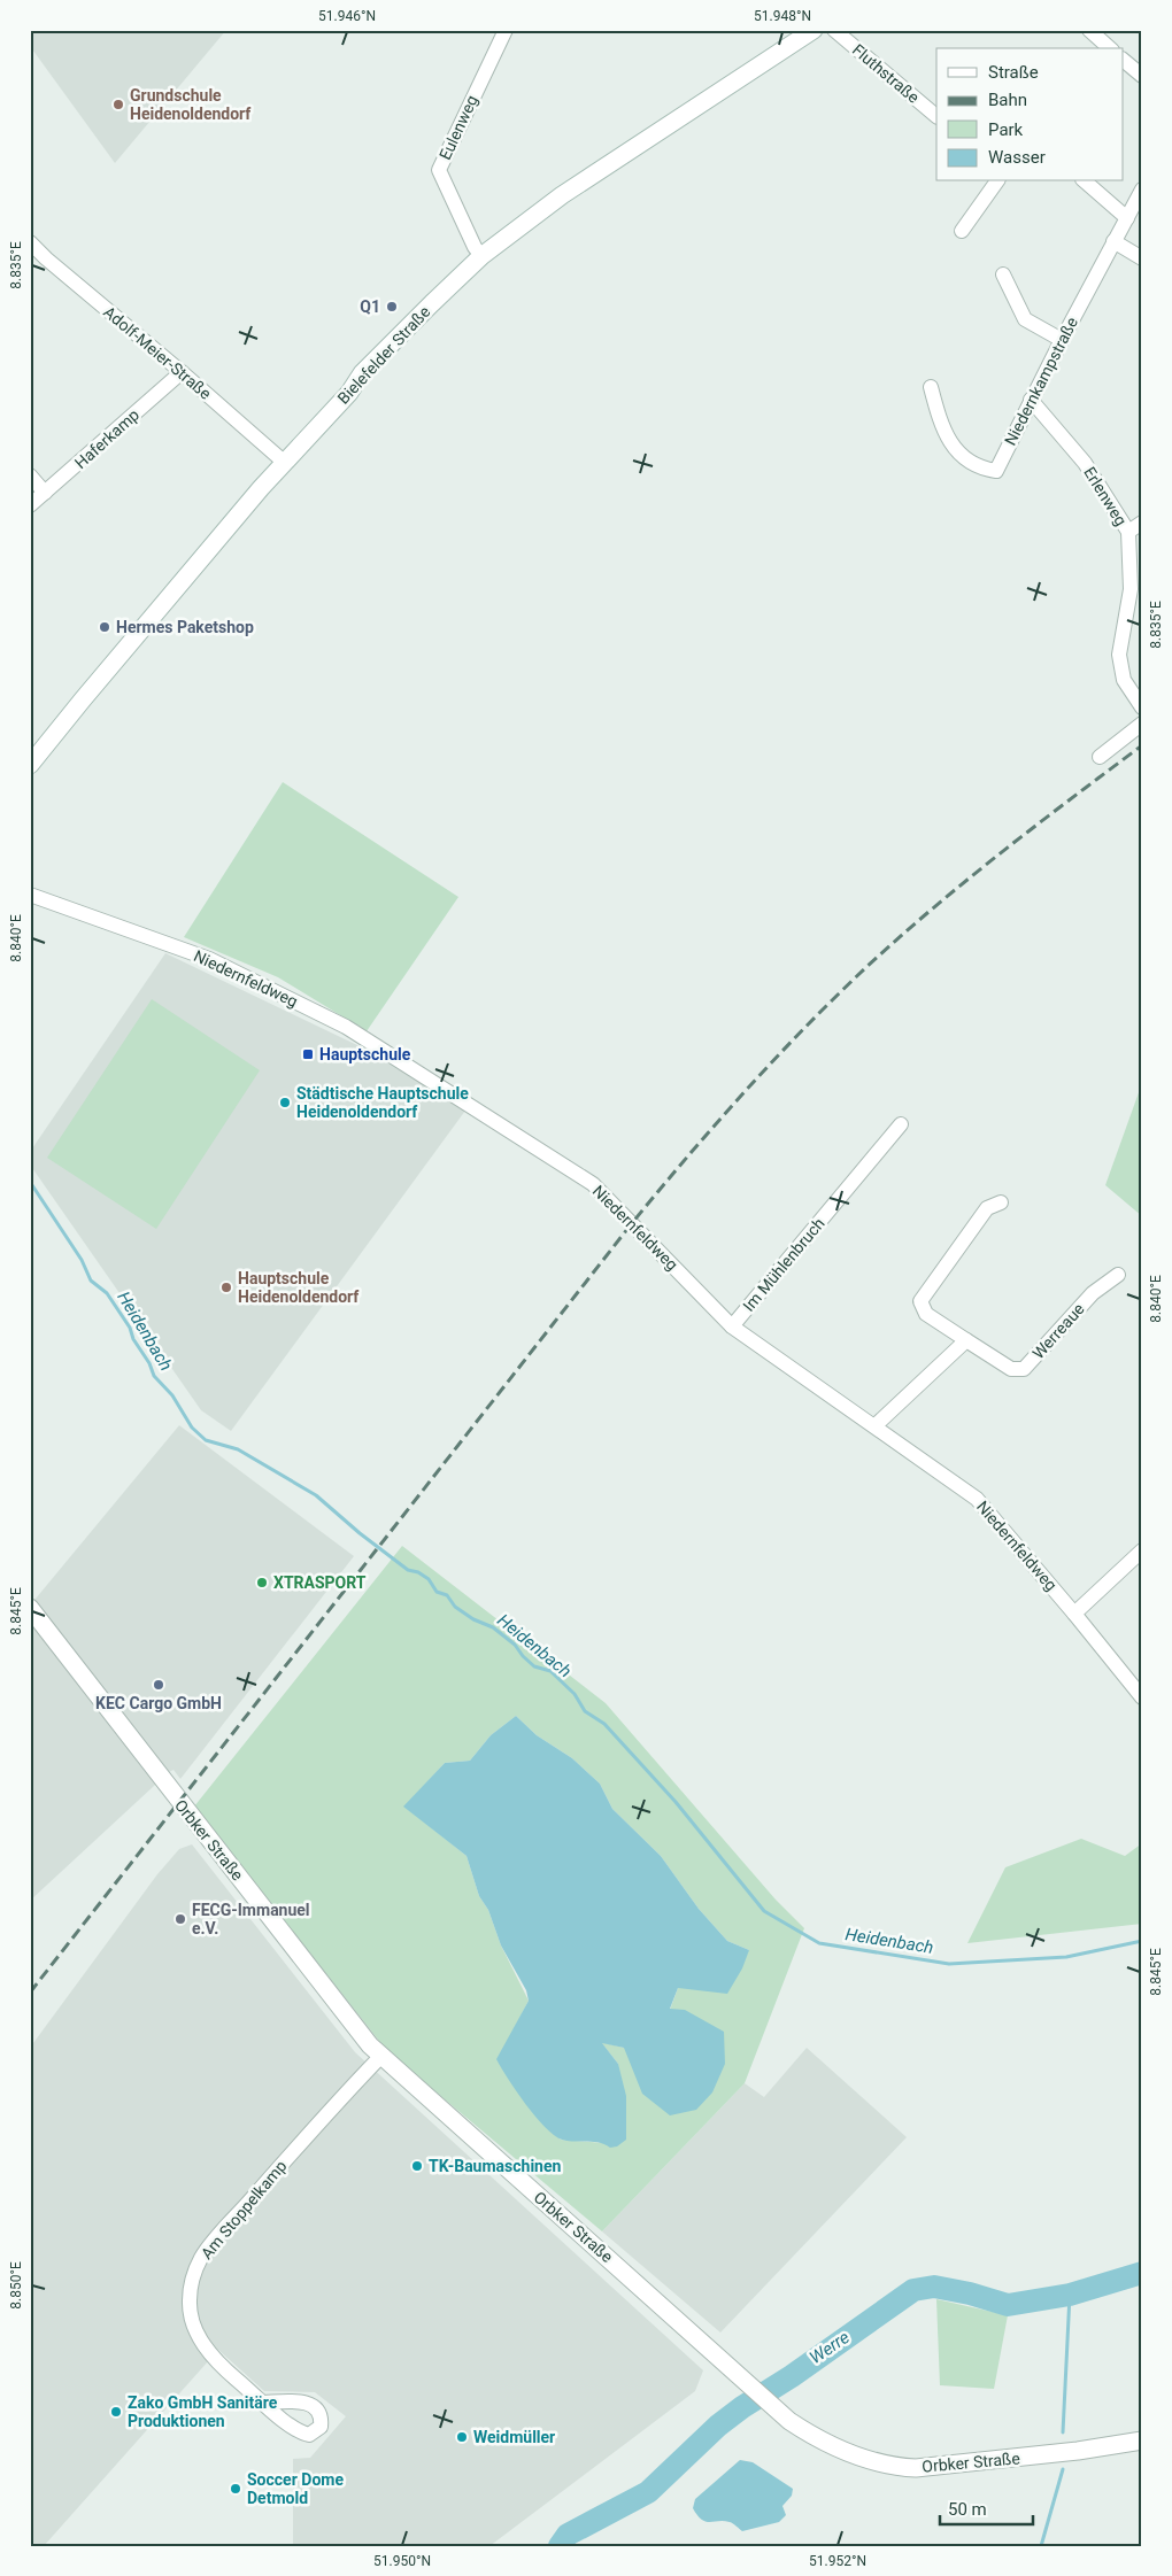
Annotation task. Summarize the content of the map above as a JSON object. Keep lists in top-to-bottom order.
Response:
{
  "streets": {
    "street": [
      "Fluthstraße",
      "Eulenweg",
      "Adolf-Meier-Straße",
      "Bielefelder Straße",
      "Niedernkampstraße",
      "Haferkamp",
      "Erlenweg",
      "Niedernfeldweg",
      "Im Mühlenbruch",
      "Werreaue",
      "Orbker Straße",
      "Am Stoppelkamp"
    ]
  },
  "crossings": [
    ["Eulenweg", "Bielefelder Straße"],
    ["Adolf-Meier-Straße", "Bielefelder Straße"],
    ["Adolf-Meier-Straße", "Haferkamp"],
    ["Niedernkampstraße", "Erlenweg"],
    ["Niedernfeldweg", "Im Mühlenbruch"],
    ["Orbker Straße", "Am Stoppelkamp"]
  ],
  "water": ["Heidenbach", "Werre"],
  "places": {
    "other": [
      "Grundschule Heidenoldendorf",
      "Q1",
      "Hermes Paketshop",
      "Städtische Hauptschule Heidenoldendorf",
      "Hauptschule Heidenoldendorf",
      "XTRASPORT",
      "KEC Cargo GmbH",
      "FECG-Immanuel e.V.",
      "TK-Baumaschinen",
      "Zako GmbH Sanitäre Produktionen",
      "Weidmüller",
      "Soccer Dome Detmold"
    ],
    "transit": ["Hauptschule"]
  },
  "legend": [
    "Straße",
    "Bahn",
    "Park",
    "Wasser"
  ],
  "scale_bar": "50 m",
  "coordinates": [
    "51.946°N",
    "51.948°N",
    "8.835°E",
    "8.840°E",
    "8.845°E",
    "8.850°E",
    "51.950°N",
    "51.952°N"
  ]
}
